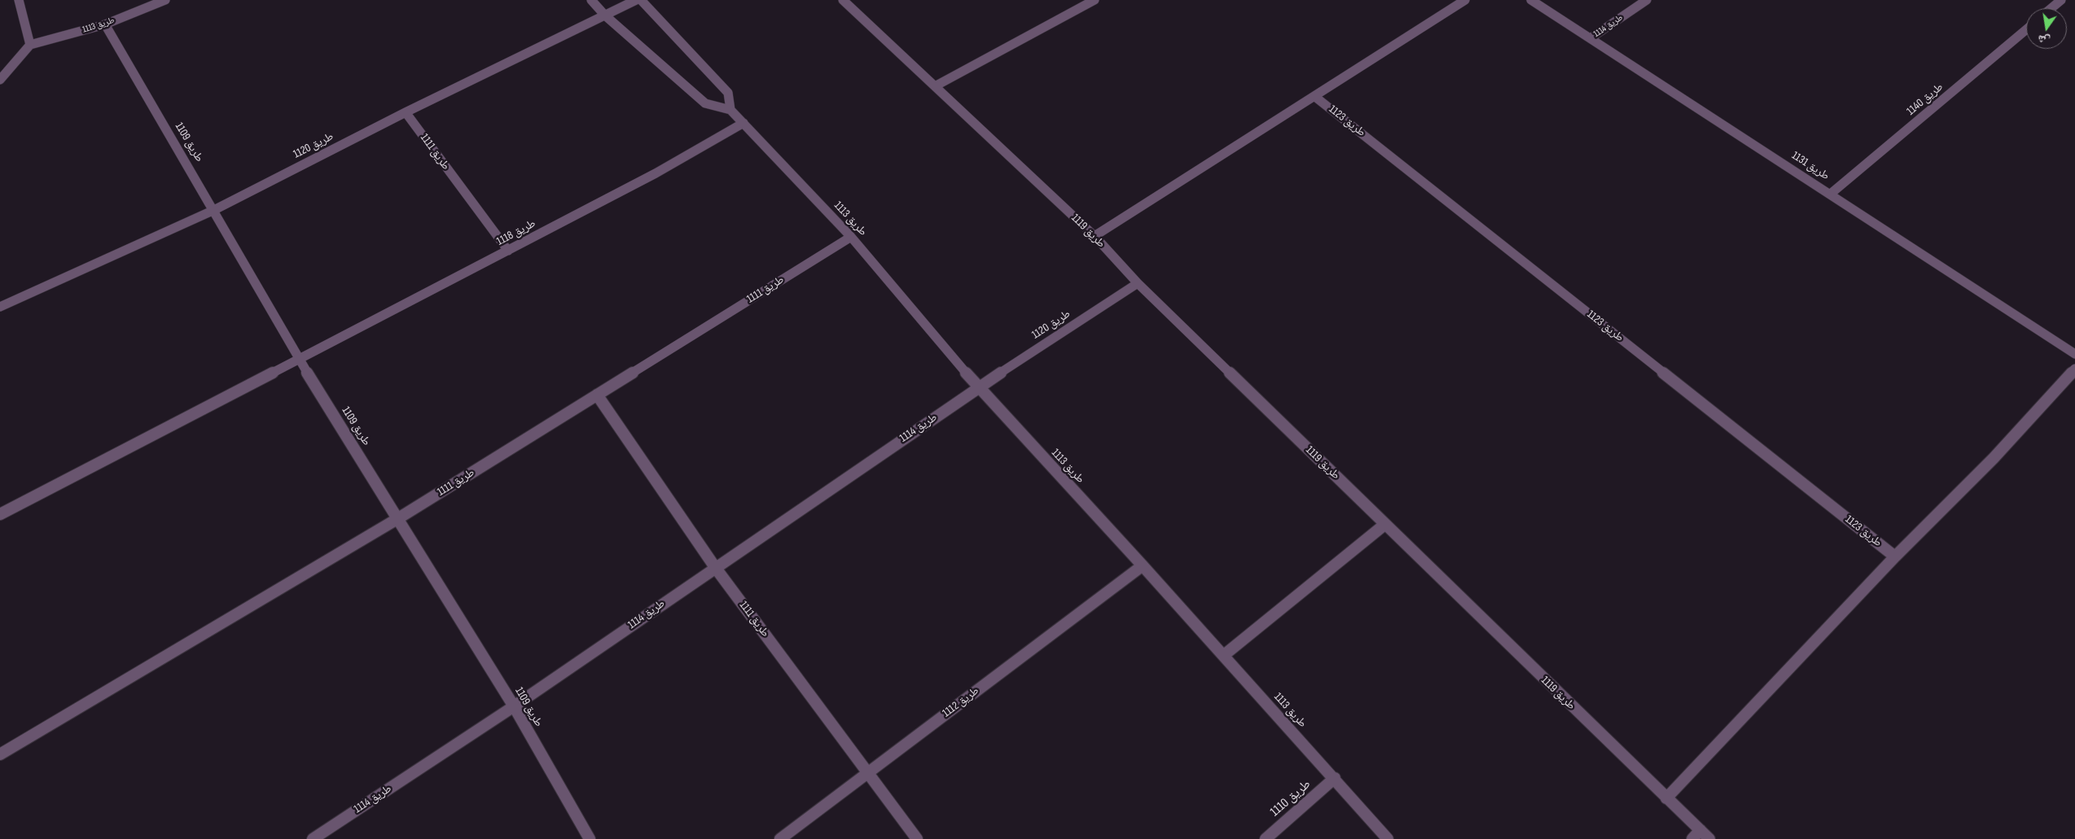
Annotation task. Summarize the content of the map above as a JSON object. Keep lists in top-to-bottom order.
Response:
{
  "streets": {
    "street": [
      "طريق 1113",
      "طريق 1114",
      "طريق 1140",
      "طريق 1123",
      "طريق 1109",
      "طريق 1120",
      "طريق 1111",
      "طريق 1131",
      "طريق 1119",
      "طريق 1118",
      "طريق 1112",
      "طريق 1110"
    ]
  },
  "crossings": [
    ["طريق 1113", "طريق 1114"],
    ["طريق 1113", "طريق 1109"],
    ["طريق 1113", "طريق 1120"],
    ["طريق 1113", "طريق 1111"],
    ["طريق 1113", "طريق 1118"],
    ["طريق 1113", "طريق 1112"],
    ["طريق 1113", "طريق 1110"],
    ["طريق 1114", "طريق 1109"],
    ["طريق 1114", "طريق 1120"],
    ["طريق 1114", "طريق 1111"],
    ["طريق 1114", "طريق 1131"],
    ["طريق 1140", "طريق 1131"],
    ["طريق 1123", "طريق 1119"],
    ["طريق 1109", "طريق 1120"],
    ["طريق 1109", "طريق 1111"],
    ["طريق 1109", "طريق 1118"],
    ["طريق 1120", "طريق 1111"],
    ["طريق 1120", "طريق 1119"],
    ["طريق 1111", "طريق 1118"],
    ["طريق 1111", "طريق 1112"]
  ],
  "north": "bottom"
}
